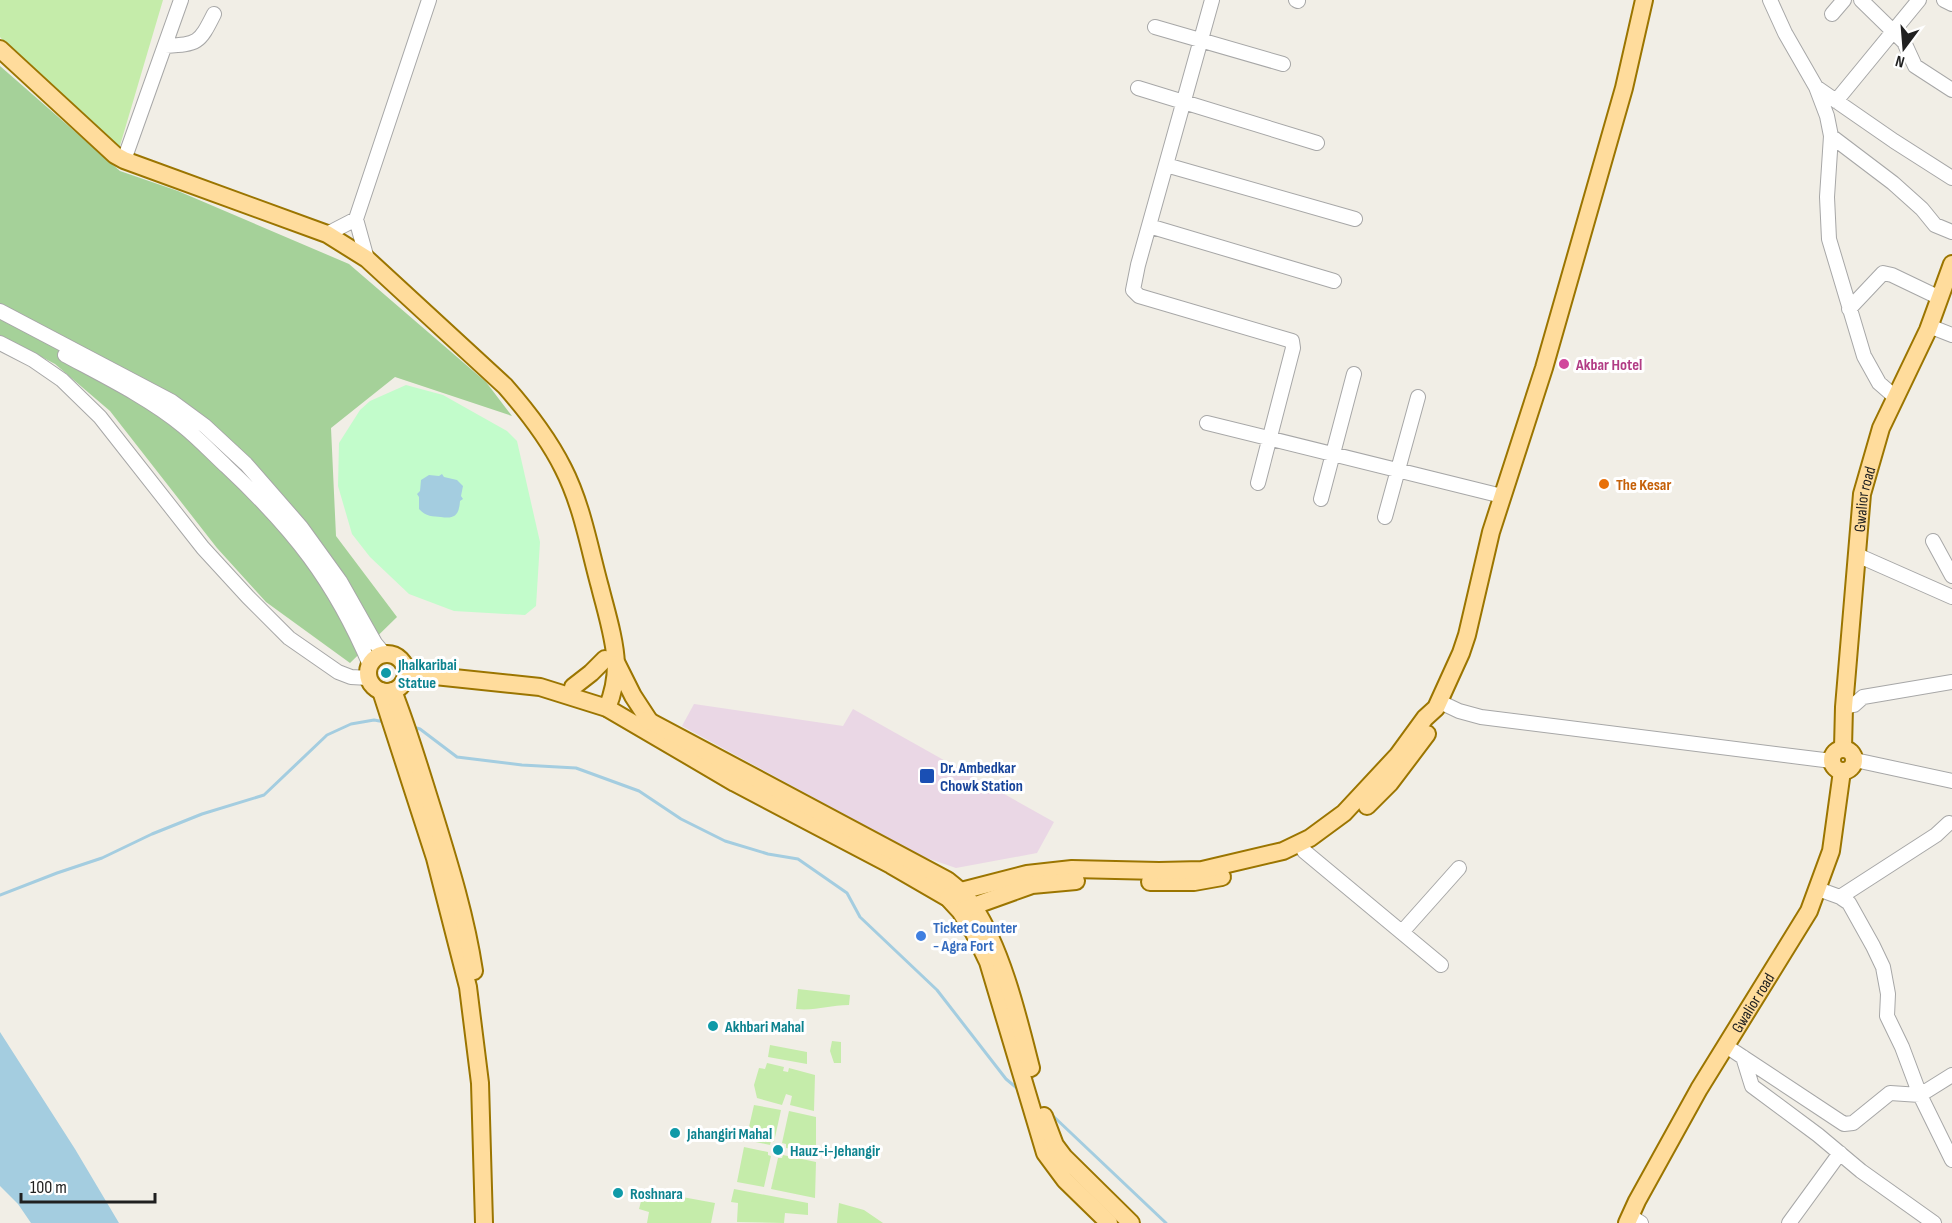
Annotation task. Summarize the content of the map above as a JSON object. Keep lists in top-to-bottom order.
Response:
{
  "streets": {
    "main road": ["Gwalior road"]
  },
  "places": {
    "other": [
      "Akbar Hotel",
      "The Kesar",
      "Jhalkaribai Statue",
      "Ticket Counter - Agra Fort",
      "Akhbari Mahal",
      "Jahangiri Mahal",
      "Hauz-i-Jehangir",
      "Roshnara"
    ],
    "transit": ["Dr. Ambedkar Chowk Station"]
  },
  "scale_bar": "100 m",
  "north": "bottom"
}
